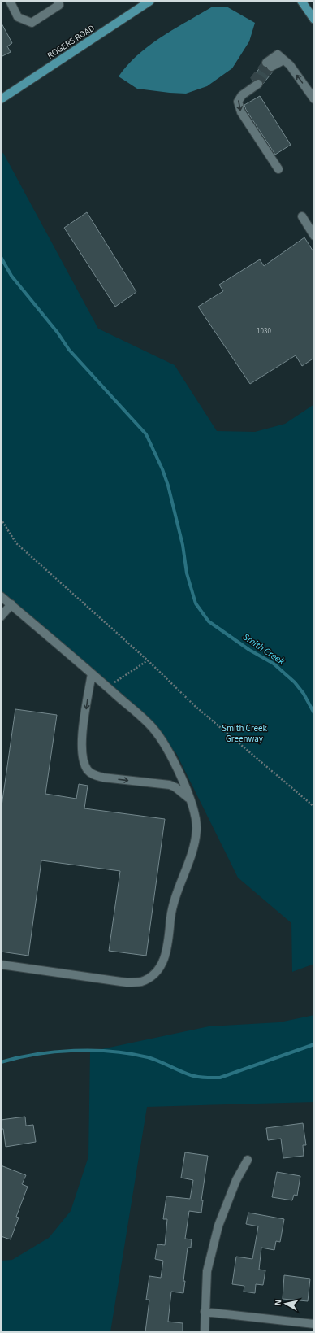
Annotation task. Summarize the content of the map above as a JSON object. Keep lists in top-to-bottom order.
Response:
{
  "streets": {
    "main road": ["ROGERS ROAD"]
  },
  "water": ["Smith Creek"],
  "parks": ["Smith Creek Greenway"],
  "house_numbers": ["1030"],
  "north": "left"
}
